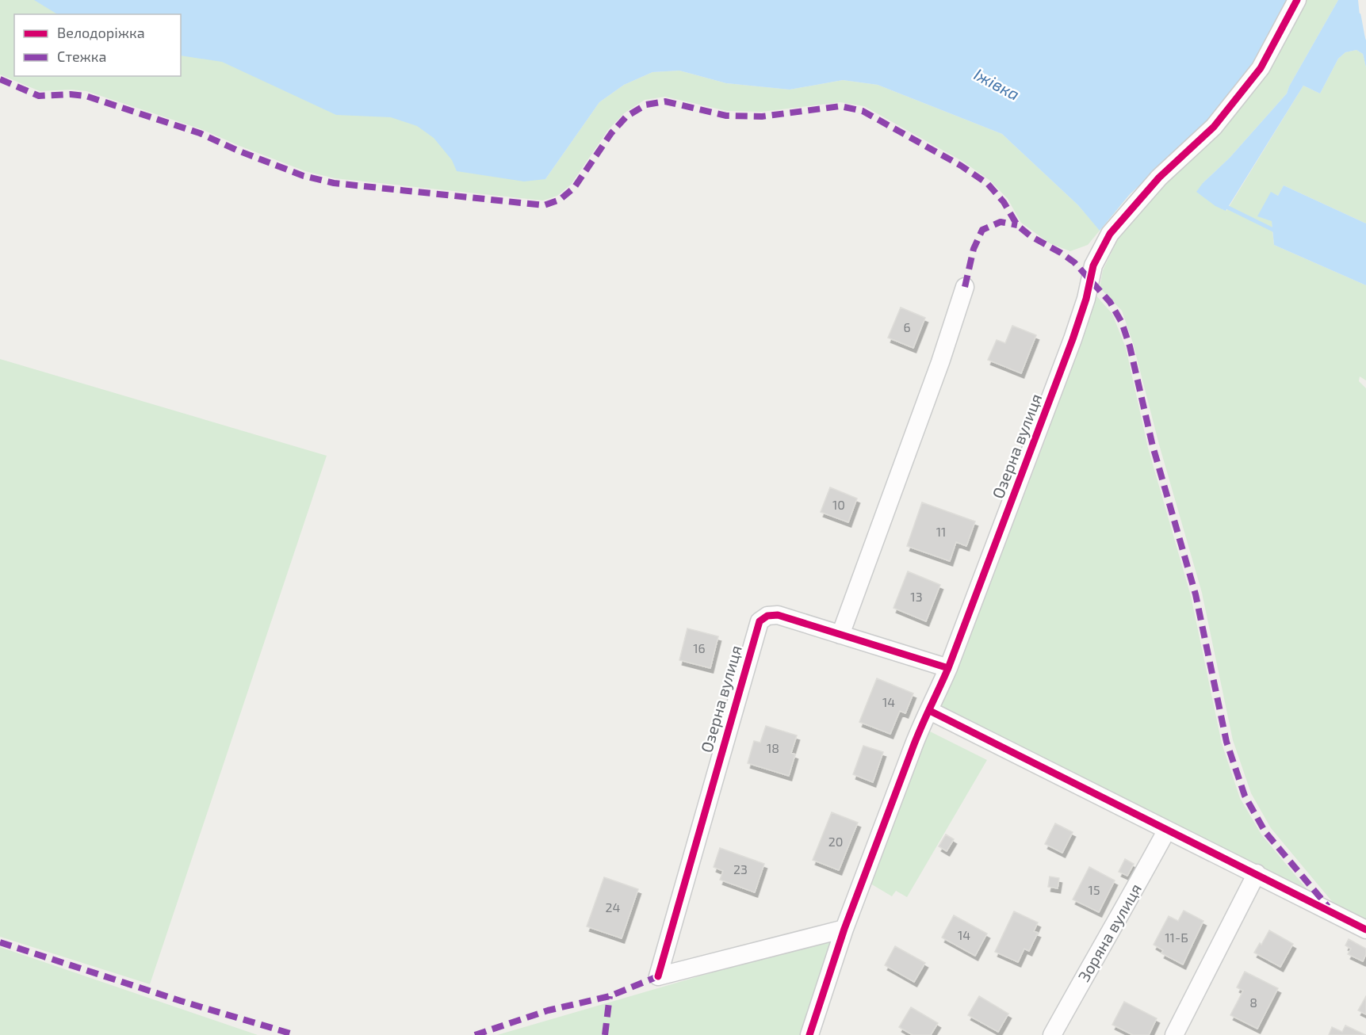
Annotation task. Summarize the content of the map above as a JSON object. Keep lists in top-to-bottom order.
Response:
{
  "streets": {
    "street": ["Озерна вулиця", "Зоряна вулиця"]
  },
  "water": ["Іжівка"],
  "house_numbers": [
    "6",
    "10",
    "11",
    "13",
    "16",
    "14",
    "18",
    "20",
    "23",
    "15",
    "24",
    "14",
    "11-Б",
    "8"
  ],
  "legend": ["Велодоріжка", "Стежка"]
}
